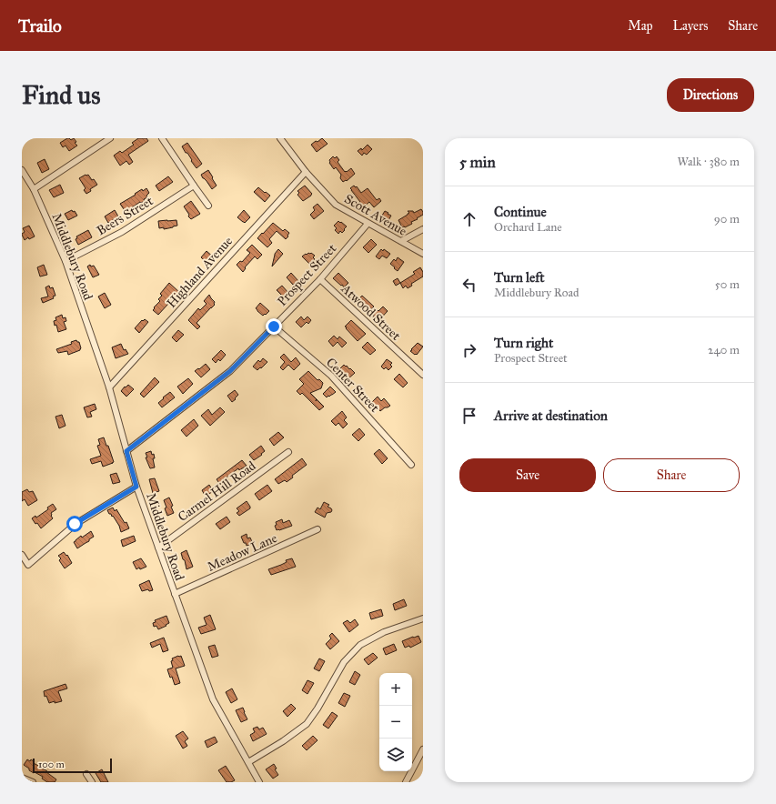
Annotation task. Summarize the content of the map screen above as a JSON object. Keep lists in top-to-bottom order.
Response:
{
  "streets": {
    "street": [
      "Scott Avenue",
      "Beers Street",
      "Middlebury Road",
      "Highland Avenue",
      "Prospect Street",
      "Atwood Street",
      "Center Street",
      "Carmel Hill Road",
      "Meadow Lane"
    ]
  },
  "crossings": [
    ["Scott Avenue", "Highland Avenue"],
    ["Scott Avenue", "Prospect Street"],
    ["Beers Street", "Middlebury Road"],
    ["Middlebury Road", "Highland Avenue"],
    ["Middlebury Road", "Prospect Street"],
    ["Middlebury Road", "Carmel Hill Road"],
    ["Middlebury Road", "Meadow Lane"],
    ["Prospect Street", "Atwood Street"],
    ["Prospect Street", "Center Street"]
  ],
  "scale_bar": "100 m",
  "page": {
    "header": "Trailo",
    "nav": ["Map", "Layers", "Share"],
    "buttons": [
      "Directions",
      ["Save", "Share"]
    ],
    "title": "Find us",
    "heading": ["5 min", "Walk · 380 m"],
    "list": [
      ["Continue", "Orchard Lane", "90 m"],
      ["Turn left", "Middlebury Road", "50 m"],
      ["Turn right", "Prospect Street", "240 m"],
      "Arrive at destination"
    ],
    "map_buttons": ["+", "−"],
    "scale": "100 m"
  }
}
